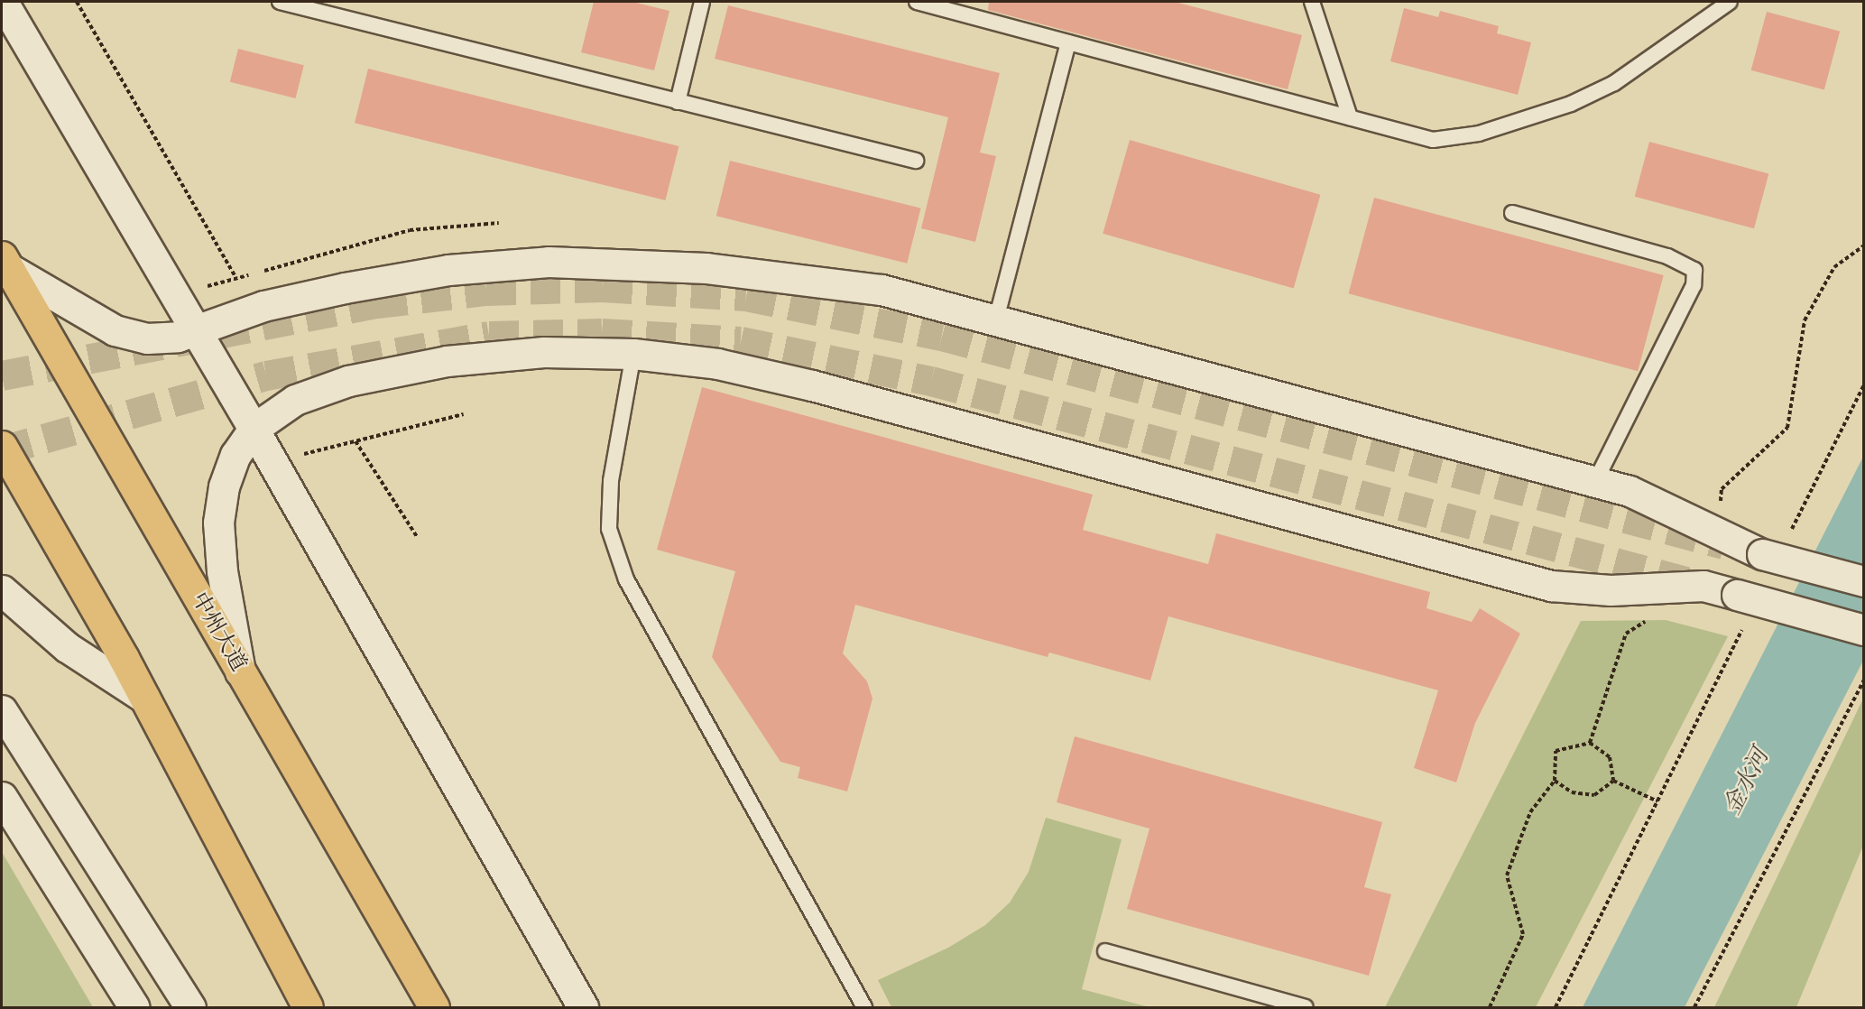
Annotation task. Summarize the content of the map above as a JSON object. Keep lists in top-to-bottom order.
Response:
{
  "streets": {
    "highway": ["中州大道"]
  },
  "water": ["金水河"]
}
